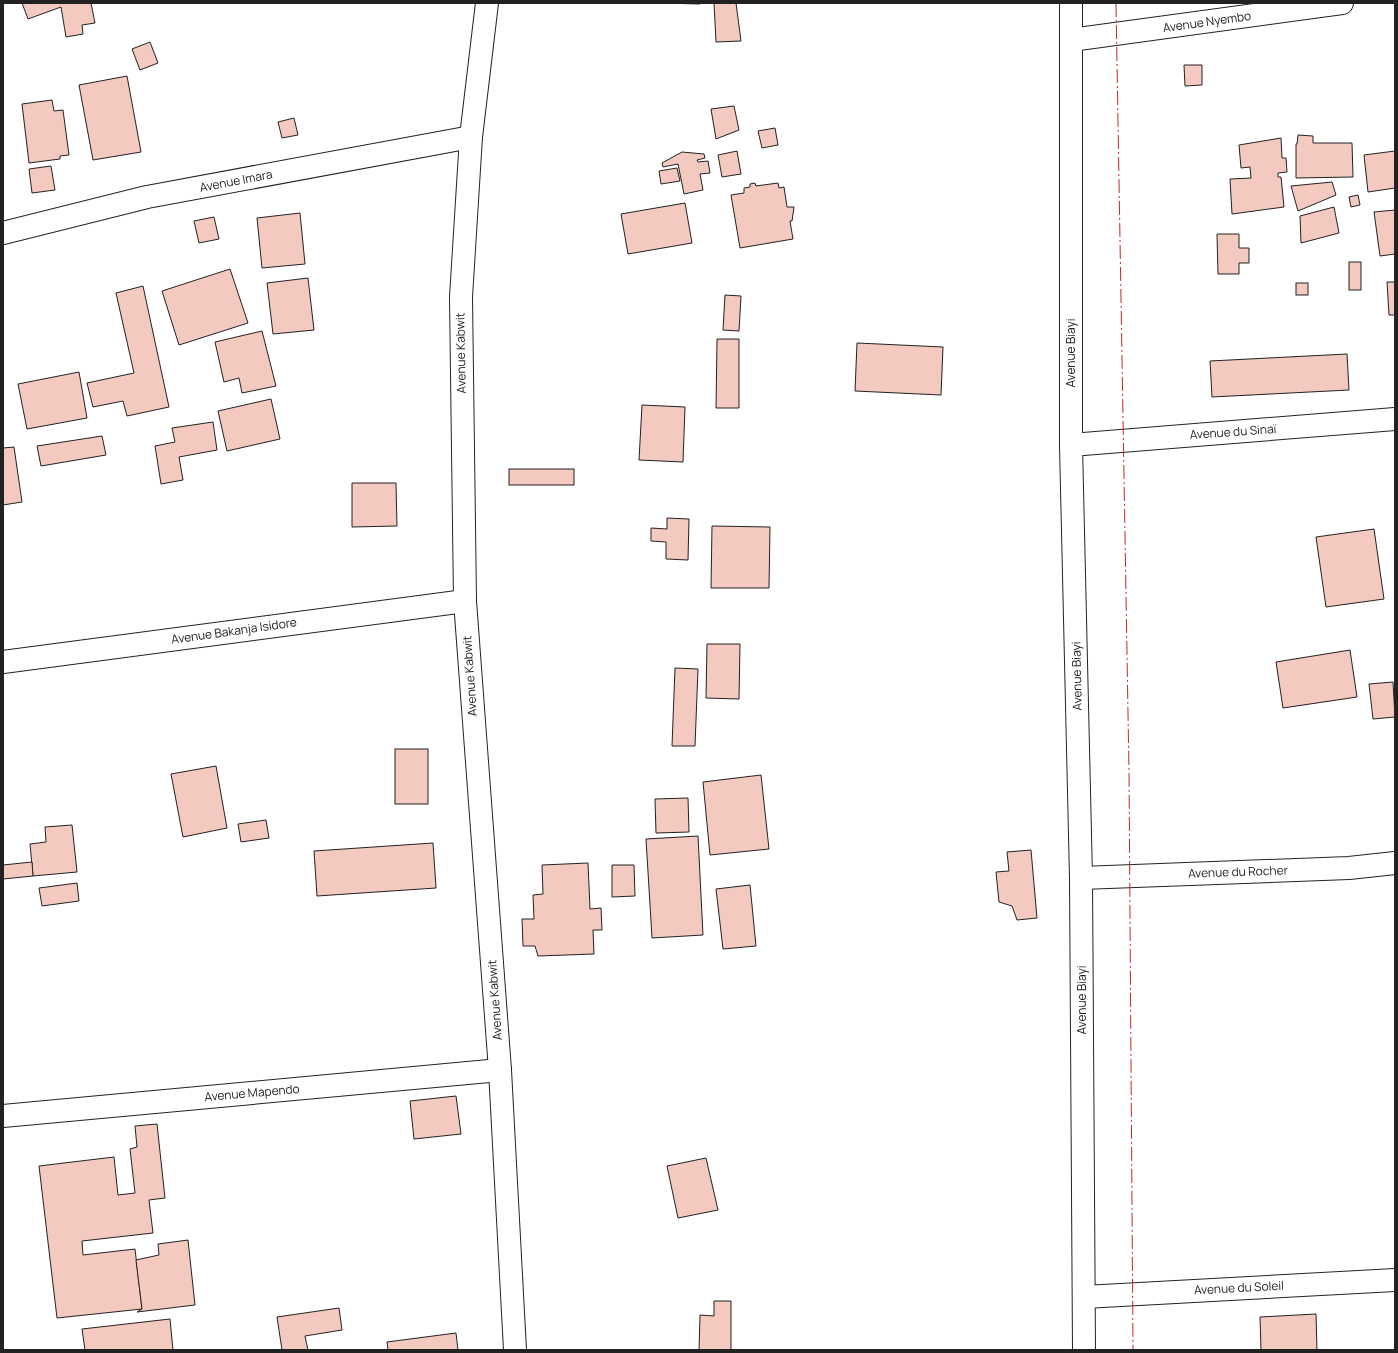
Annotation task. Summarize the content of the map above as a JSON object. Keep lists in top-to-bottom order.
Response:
{
  "streets": {
    "street": [
      "Avenue Nyembo",
      "Avenue Imara",
      "Avenue Kabwit",
      "Avenue Biayi",
      "Avenue du Sinaï",
      "Avenue Bakanja Isidore",
      "Avenue du Rocher",
      "Avenue Mapendo",
      "Avenue du Soleil"
    ]
  },
  "crossings": [
    ["Avenue Nyembo", "Avenue Biayi"],
    ["Avenue Imara", "Avenue Kabwit"],
    ["Avenue Kabwit", "Avenue Bakanja Isidore"],
    ["Avenue Kabwit", "Avenue Mapendo"],
    ["Avenue Biayi", "Avenue du Sinaï"],
    ["Avenue Biayi", "Avenue du Rocher"],
    ["Avenue Biayi", "Avenue du Soleil"]
  ]
}
